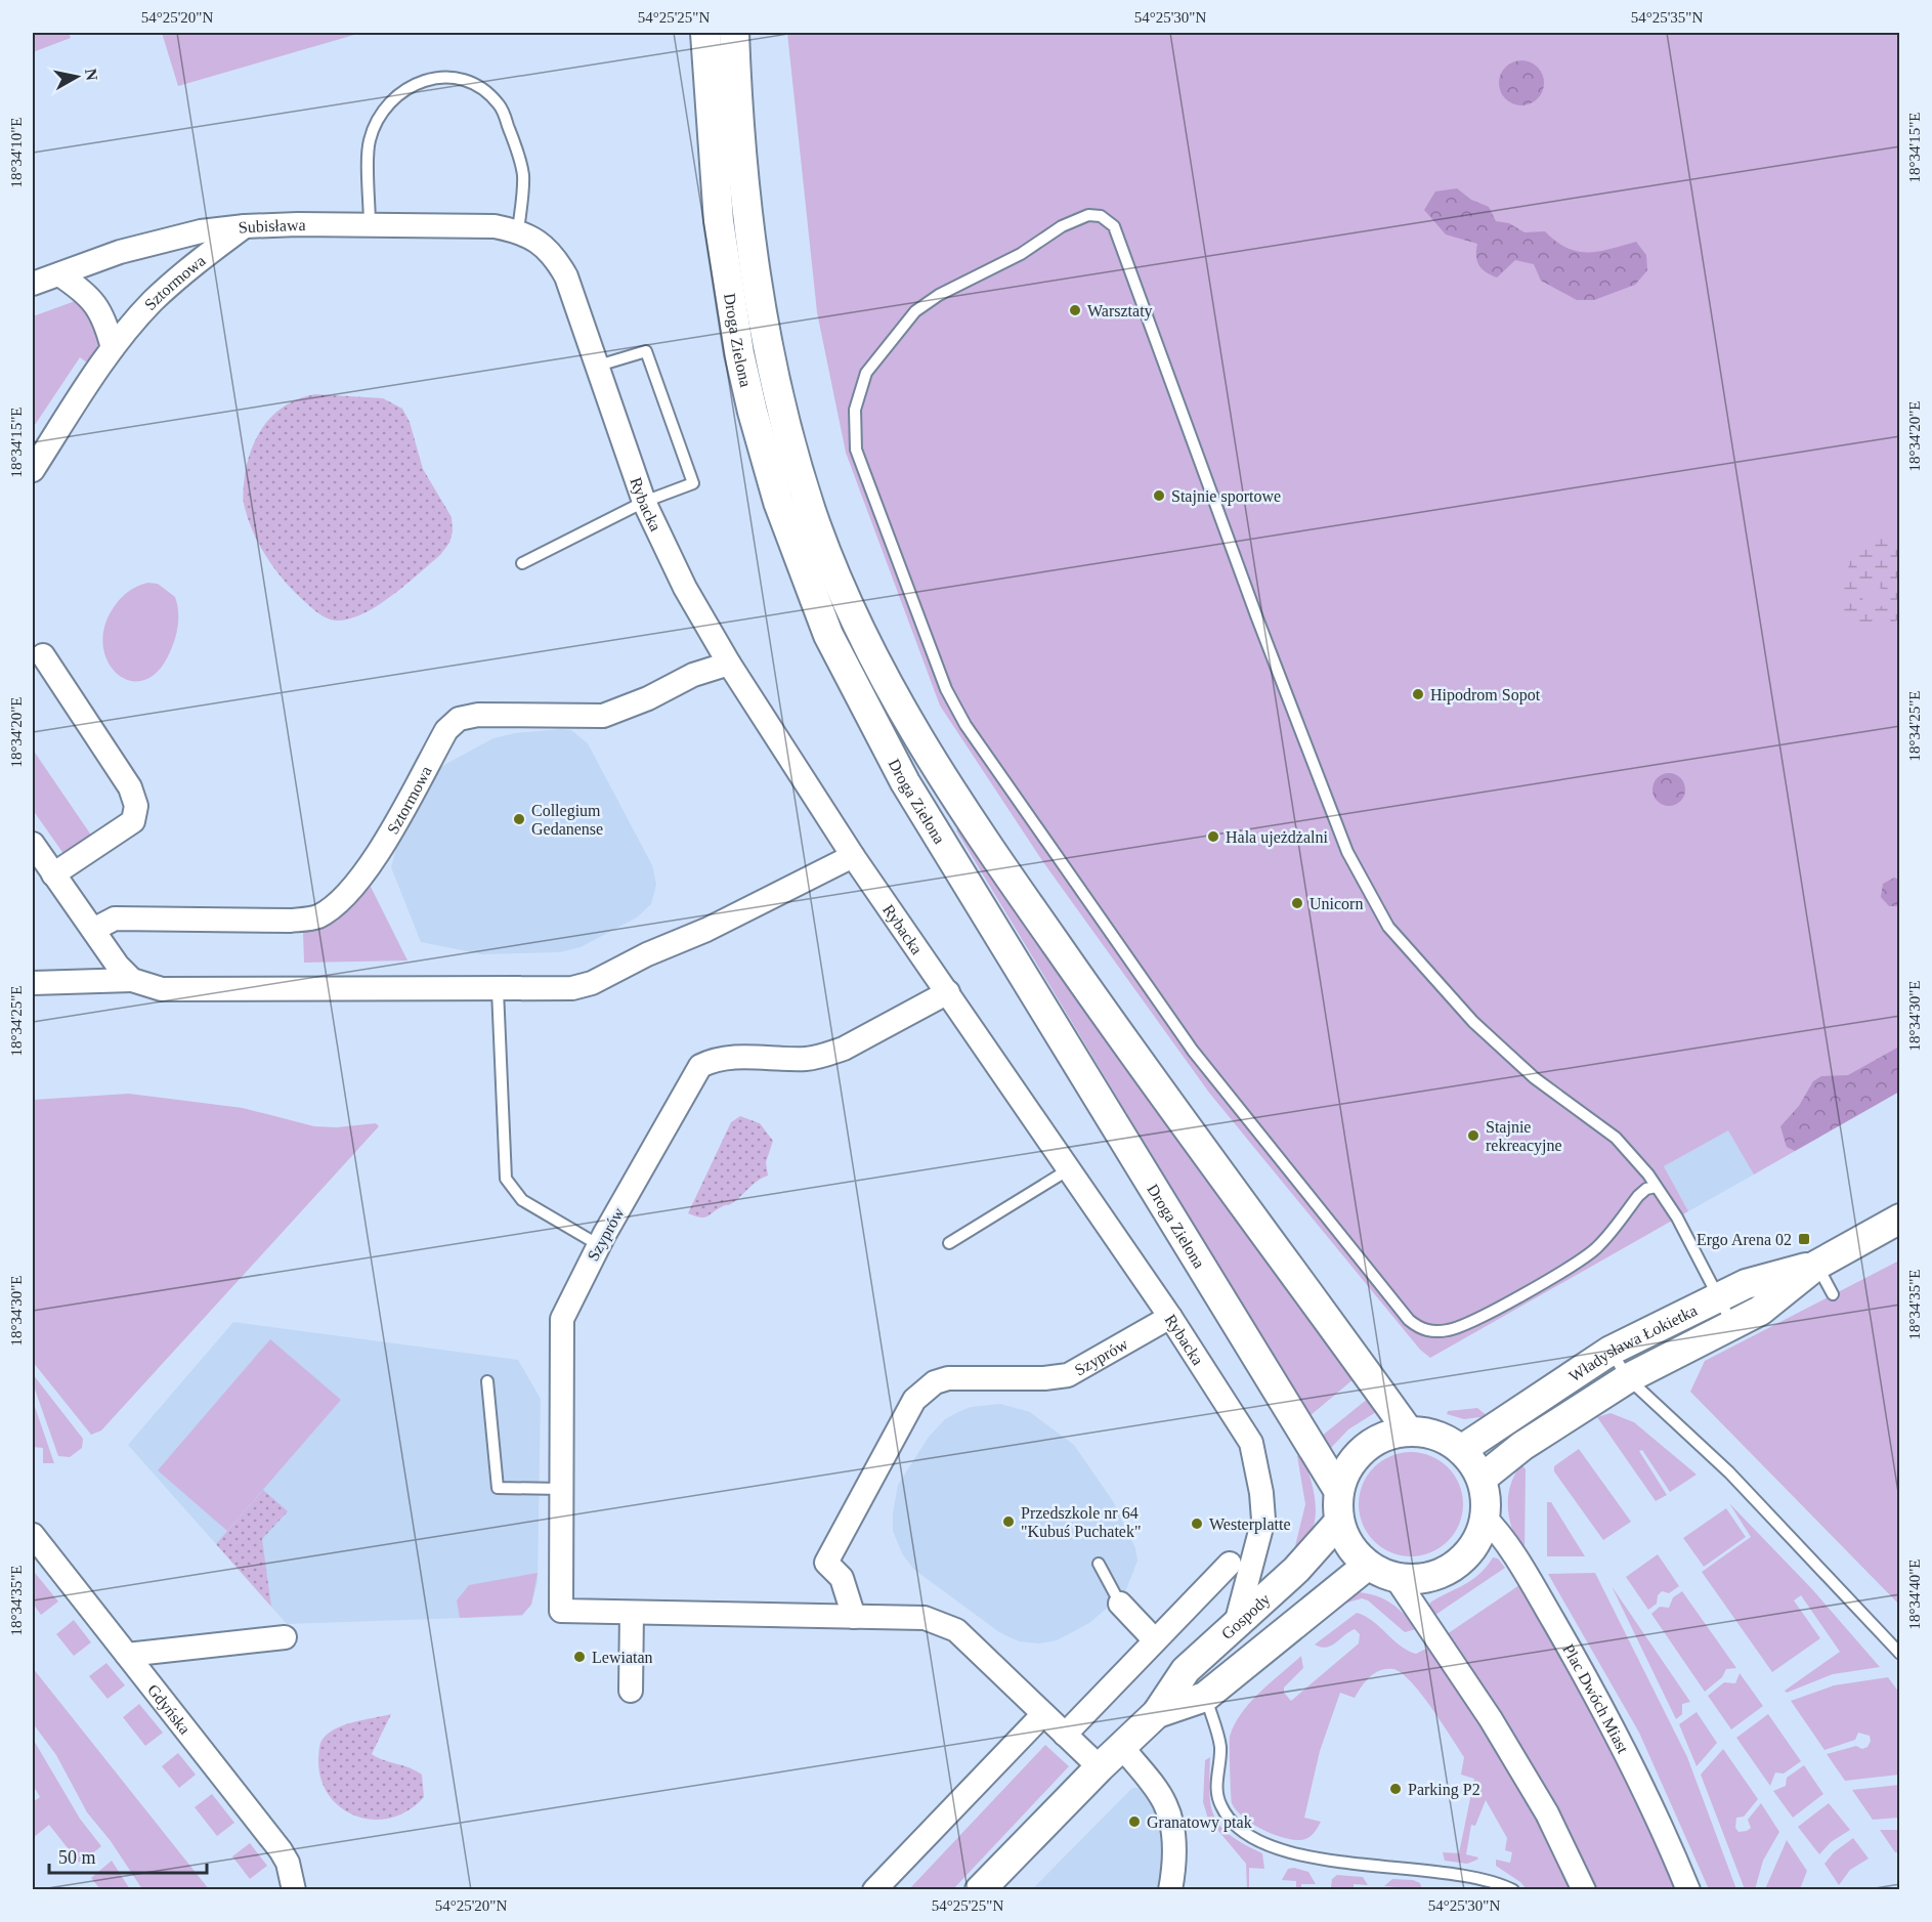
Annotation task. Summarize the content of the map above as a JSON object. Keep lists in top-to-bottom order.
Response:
{
  "streets": {
    "street": [
      "Subisława",
      "Sztormowa",
      "Droga Zielona",
      "Rybacka",
      "Szyprów",
      "Władysława Łokietka",
      "Gospody",
      "Plac Dwóch Miast",
      "Gdyńska"
    ]
  },
  "crossings": [
    ["Subisława", "Sztormowa"],
    ["Subisława", "Rybacka"],
    ["Sztormowa", "Rybacka"],
    ["Droga Zielona", "Władysława Łokietka"],
    ["Droga Zielona", "Gospody"],
    ["Droga Zielona", "Plac Dwóch Miast"],
    ["Rybacka", "Szyprów"],
    ["Rybacka", "Gospody"],
    ["Szyprów", "Gospody"],
    ["Władysława Łokietka", "Gospody"],
    ["Władysława Łokietka", "Plac Dwóch Miast"],
    ["Gospody", "Plac Dwóch Miast"]
  ],
  "places": {
    "other": [
      "Warsztaty",
      "Stajnie sportowe",
      "Hipodrom Sopot",
      "Collegium Gedanense",
      "Hala ujeżdżalni",
      "Unicorn",
      "Stajnie rekreacyjne",
      "Przedszkole nr 64 \"Kubuś Puchatek\"",
      "Westerplatte",
      "Lewiatan",
      "Parking P2",
      "Granatowy ptak"
    ],
    "transit": ["Ergo Arena 02"]
  },
  "scale_bar": "50 m",
  "north": "right",
  "coordinates": [
    "54°25'20\"N",
    "54°25'25\"N",
    "54°25'30\"N",
    "54°25'35\"N",
    "18°34'15\"E",
    "18°34'10\"E",
    "18°34'20\"E",
    "18°34'25\"E",
    "18°34'30\"E",
    "18°34'35\"E",
    "18°34'40\"E"
  ]
}
